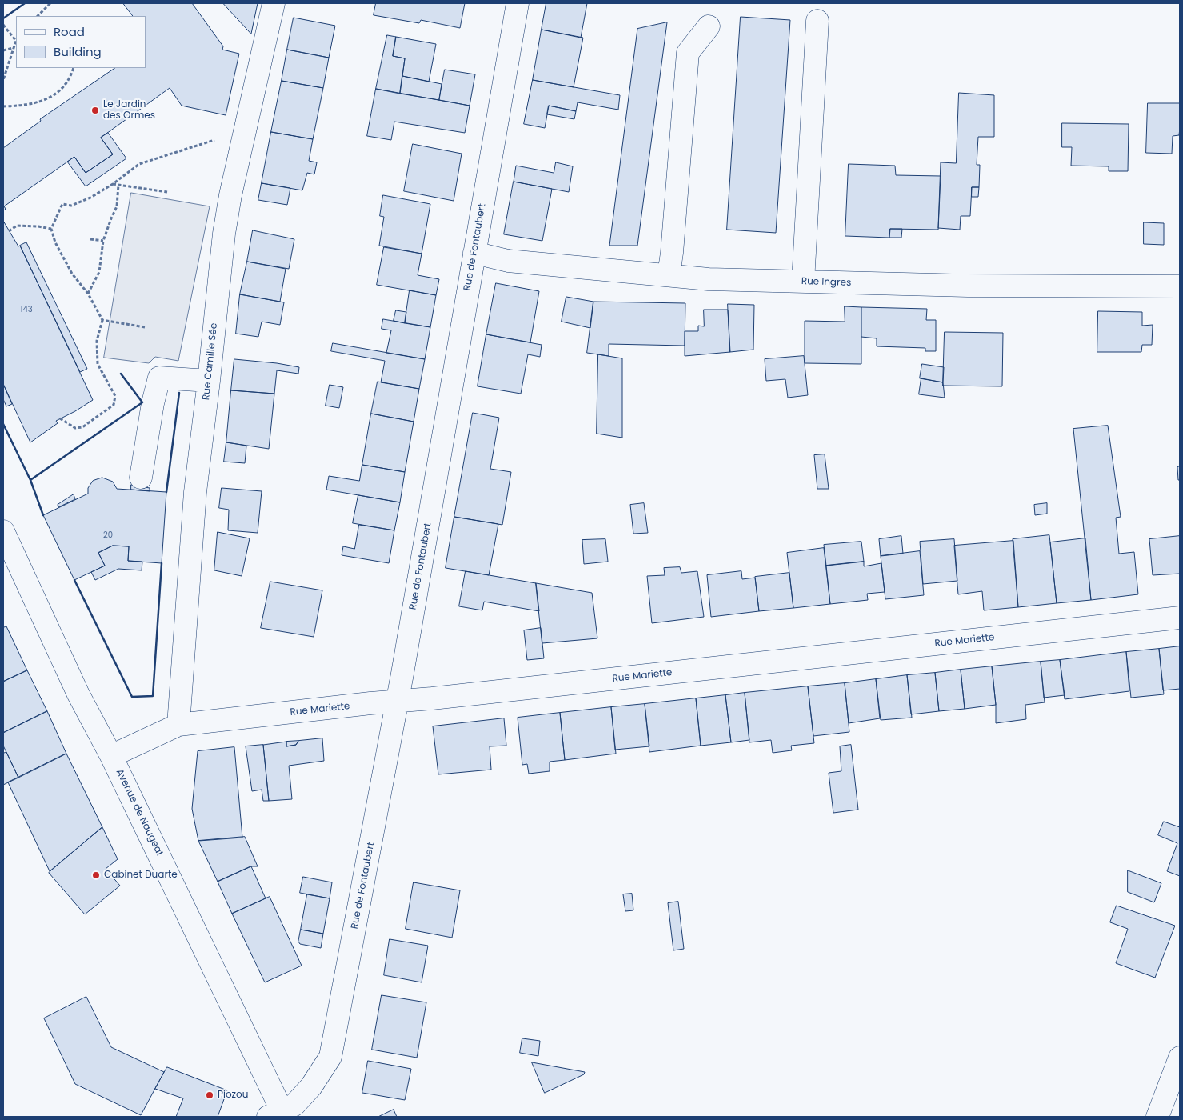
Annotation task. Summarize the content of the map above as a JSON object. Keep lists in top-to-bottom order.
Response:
{
  "streets": {
    "street": [
      "Rue de Fontaubert",
      "Rue Ingres",
      "Rue Camille Sée",
      "Rue Mariette",
      "Avenue de Naugeat"
    ]
  },
  "crossings": [
    ["Rue de Fontaubert", "Rue Ingres"],
    ["Rue de Fontaubert", "Rue Mariette"],
    ["Rue de Fontaubert", "Avenue de Naugeat"],
    ["Rue Camille Sée", "Rue Mariette"],
    ["Rue Mariette", "Avenue de Naugeat"]
  ],
  "places": ["Le Jardin des Ormes", "Cabinet Duarte", "Piozou"],
  "house_numbers": ["143", "20"],
  "legend": ["Road", "Building"]
}
